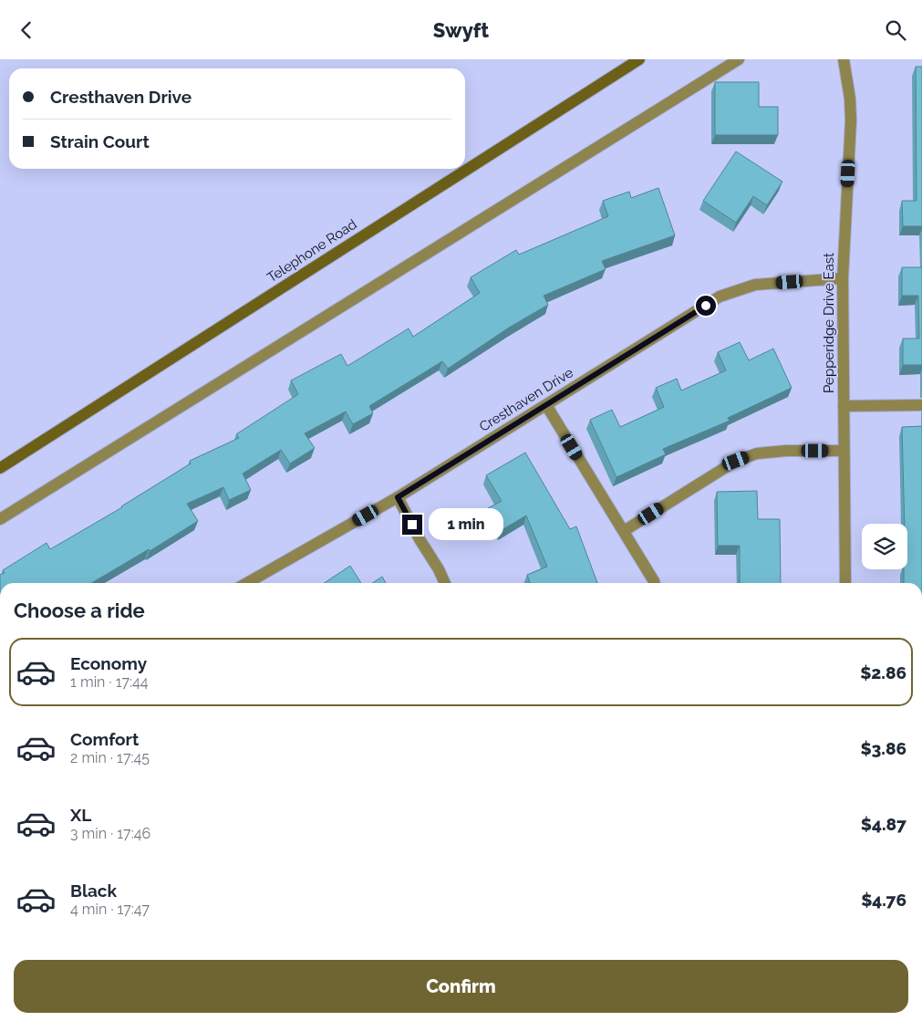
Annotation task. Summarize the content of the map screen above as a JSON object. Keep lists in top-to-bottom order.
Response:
{
  "streets": {
    "main road": ["Telephone Road"],
    "street": ["Pepperidge Drive East", "Cresthaven Drive"]
  },
  "crossings": [
    ["Pepperidge Drive East", "Cresthaven Drive"]
  ],
  "page": {
    "header": "Swyft",
    "banner": ["Cresthaven Drive", "Strain Court"],
    "bubble": "1 min",
    "heading": "Choose a ride",
    "list": [
      {
        "name": "Economy",
        "note": "1 min · 17:44",
        "value": "$2.86"
      },
      {
        "name": "Comfort",
        "note": "2 min · 17:45",
        "value": "$3.86"
      },
      {
        "name": "XL",
        "note": "3 min · 17:46",
        "value": "$4.87"
      },
      {
        "name": "Black",
        "note": "4 min · 17:47",
        "value": "$4.76"
      }
    ],
    "buttons": "Confirm"
  }
}
